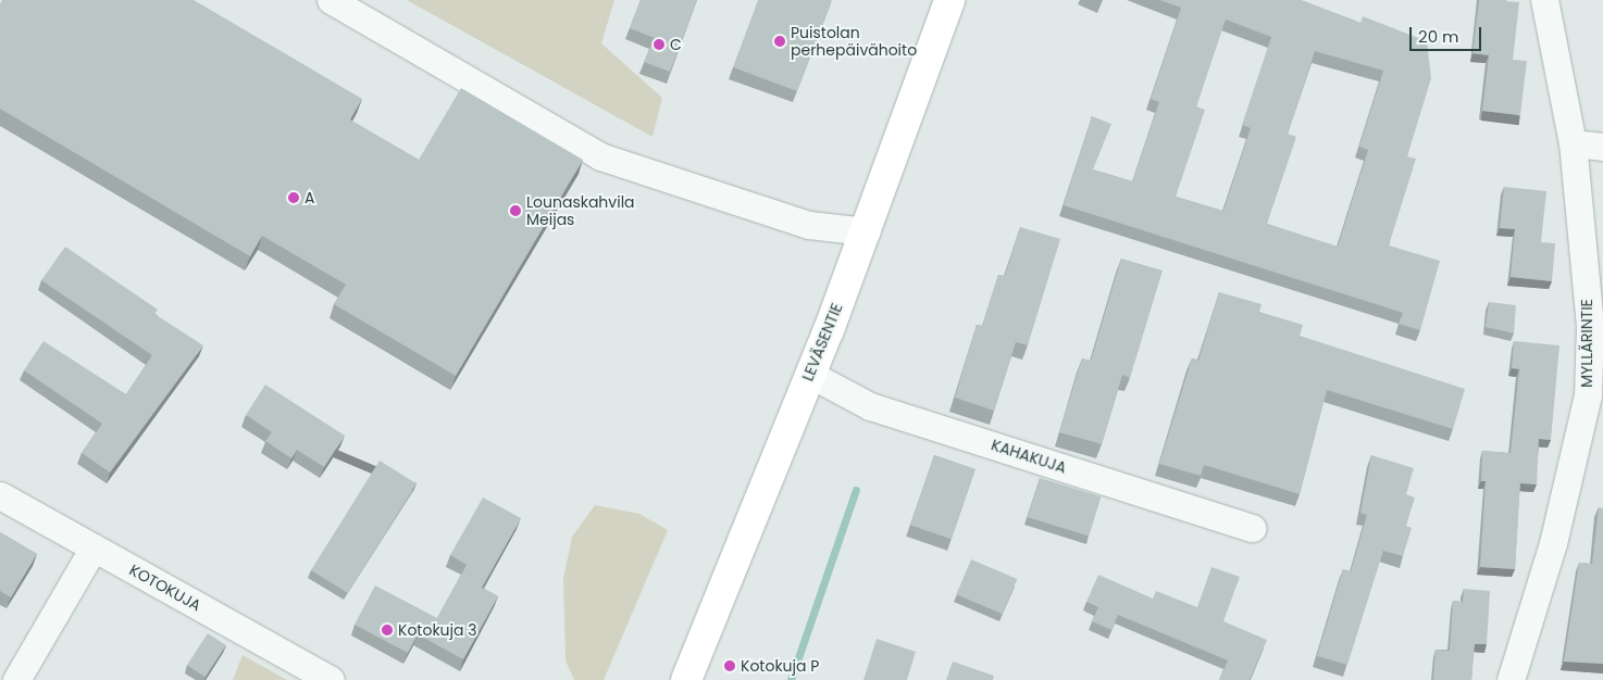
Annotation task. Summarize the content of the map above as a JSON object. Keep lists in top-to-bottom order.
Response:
{
  "streets": {
    "main road": ["LEVÄSENTIE"],
    "street": ["MYLLÄRINTIE", "KAHAKUJA", "KOTOKUJA"]
  },
  "crossings": [
    ["LEVÄSENTIE", "KAHAKUJA"]
  ],
  "places": [
    "Puistolan perhepäivähoito",
    "C",
    "A",
    "Lounaskahvila Meijas",
    "Kotokuja 3",
    "Kotokuja P"
  ],
  "scale_bar": "20 m"
}
